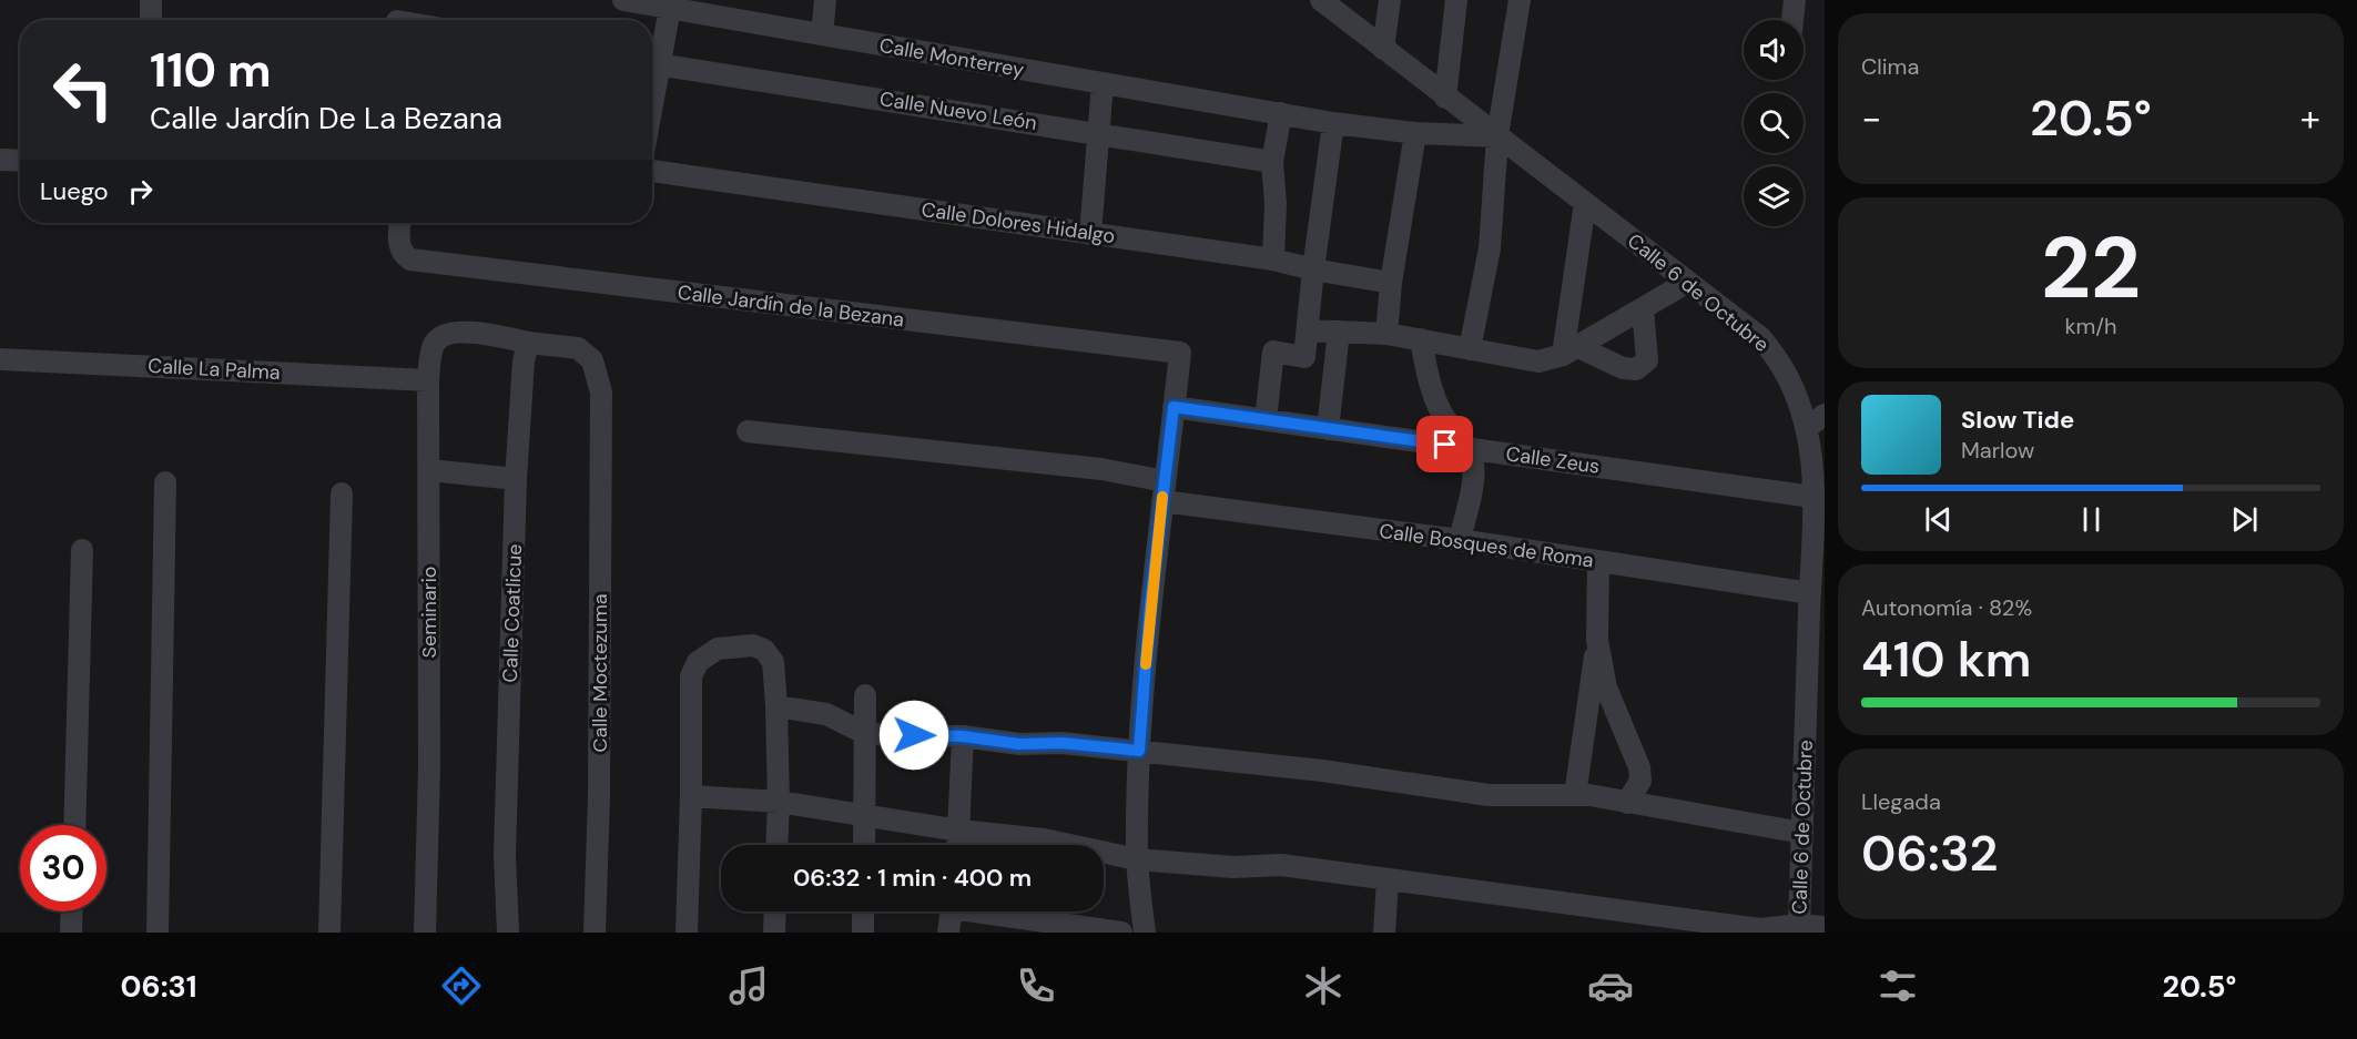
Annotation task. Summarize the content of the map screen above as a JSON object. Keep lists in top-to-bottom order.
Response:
{
  "streets": {
    "street": [
      "Calle Monterrey",
      "Calle Nuevo León",
      "Calle Dolores Hidalgo",
      "Calle 6 de Octubre",
      "Calle Jardín de la Bezana",
      "Calle La Palma",
      "Calle Zeus",
      "Calle Bosques de Roma",
      "Seminario",
      "Calle Coatlicue",
      "Calle Moctezuma"
    ]
  },
  "crossings": [
    ["Calle Monterrey", "Calle 6 de Octubre"],
    ["Calle 6 de Octubre", "Calle Zeus"],
    ["Calle 6 de Octubre", "Calle Bosques de Roma"],
    ["Calle Jardín de la Bezana", "Calle Zeus"],
    ["Calle La Palma", "Seminario"],
    ["Seminario", "Calle Coatlicue"],
    ["Seminario", "Calle Moctezuma"],
    ["Calle Coatlicue", "Calle Moctezuma"]
  ],
  "page": {
    "tile": [
      "Clima",
      ["22", "km/h"],
      ["Autonomía · 82%", "410 km"],
      ["Llegada", "06:32"]
    ],
    "turn": ["110 m", "Calle Jardín De La Bezana"],
    "heat": ["−", "20.5°", "+"],
    "then": "Luego",
    "song": ["Slow Tide", "Marlow"],
    "limit": "30",
    "trip": "06:32 · 1 min · 400 m",
    "tabs": ["06:31", "20.5°"]
  }
}
